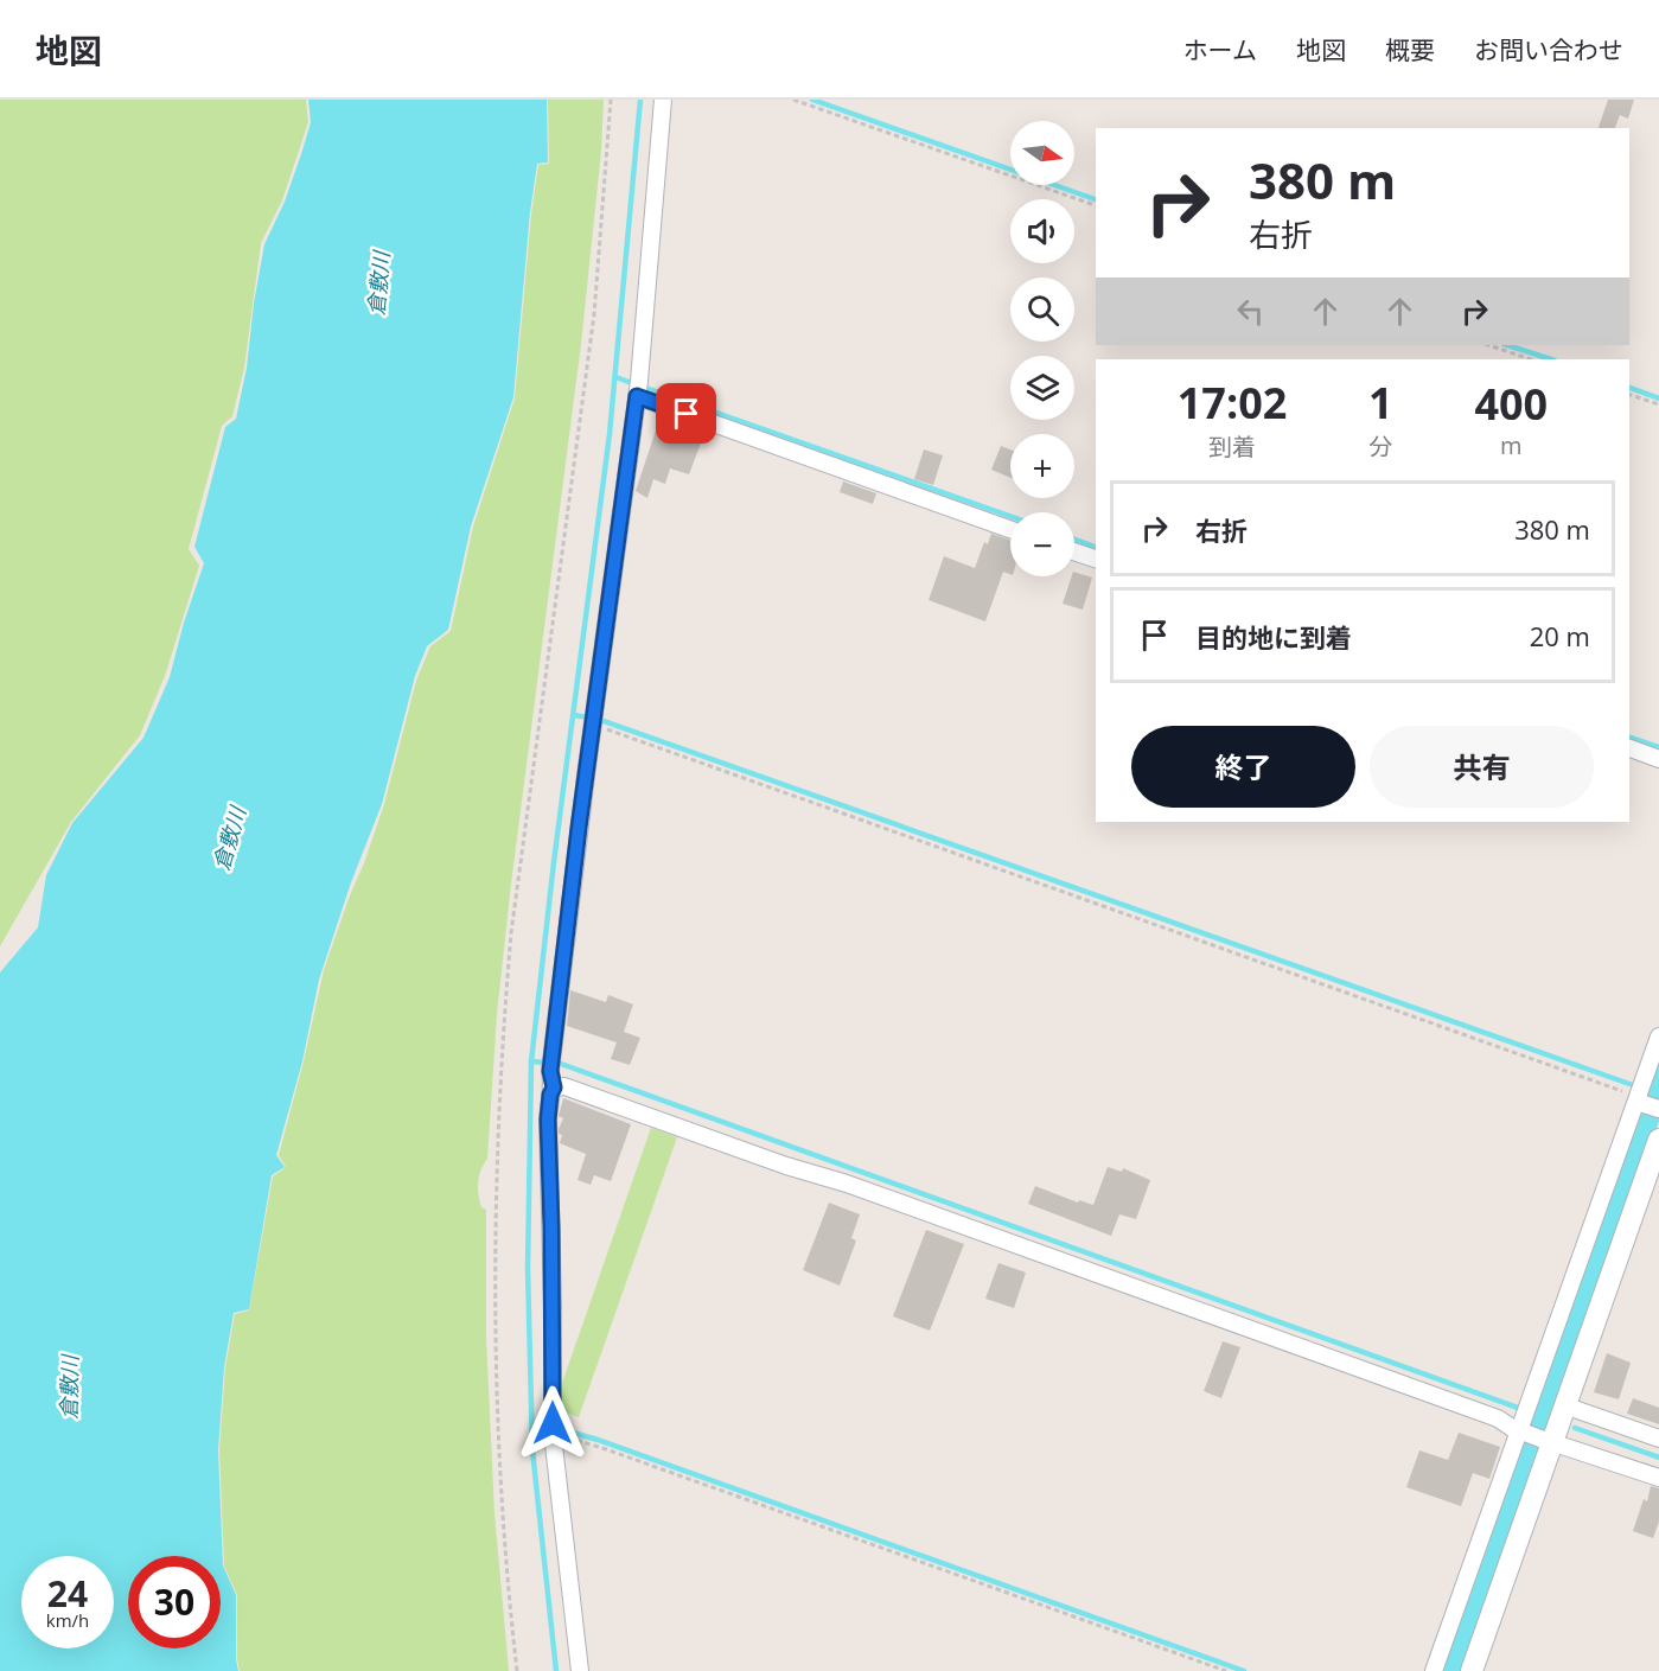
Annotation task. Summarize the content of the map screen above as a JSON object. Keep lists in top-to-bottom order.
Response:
{
  "water": ["倉敷川"],
  "north": "right",
  "page": {
    "header": "地図",
    "nav": [
      "ホーム",
      "地図",
      "概要",
      "お問い合わせ"
    ],
    "map_buttons": ["+", "−"],
    "turn": ["380 m", "右折"],
    "eta": [
      "17:02",
      "到着",
      "1",
      "分",
      "400",
      "m"
    ],
    "list": [
      {
        "name": "右折",
        "value": "380 m"
      },
      {
        "name": "目的地に到着",
        "value": "20 m"
      }
    ],
    "buttons": ["終了", "共有"],
    "speed": "24 km/h",
    "limit": "30"
  }
}
